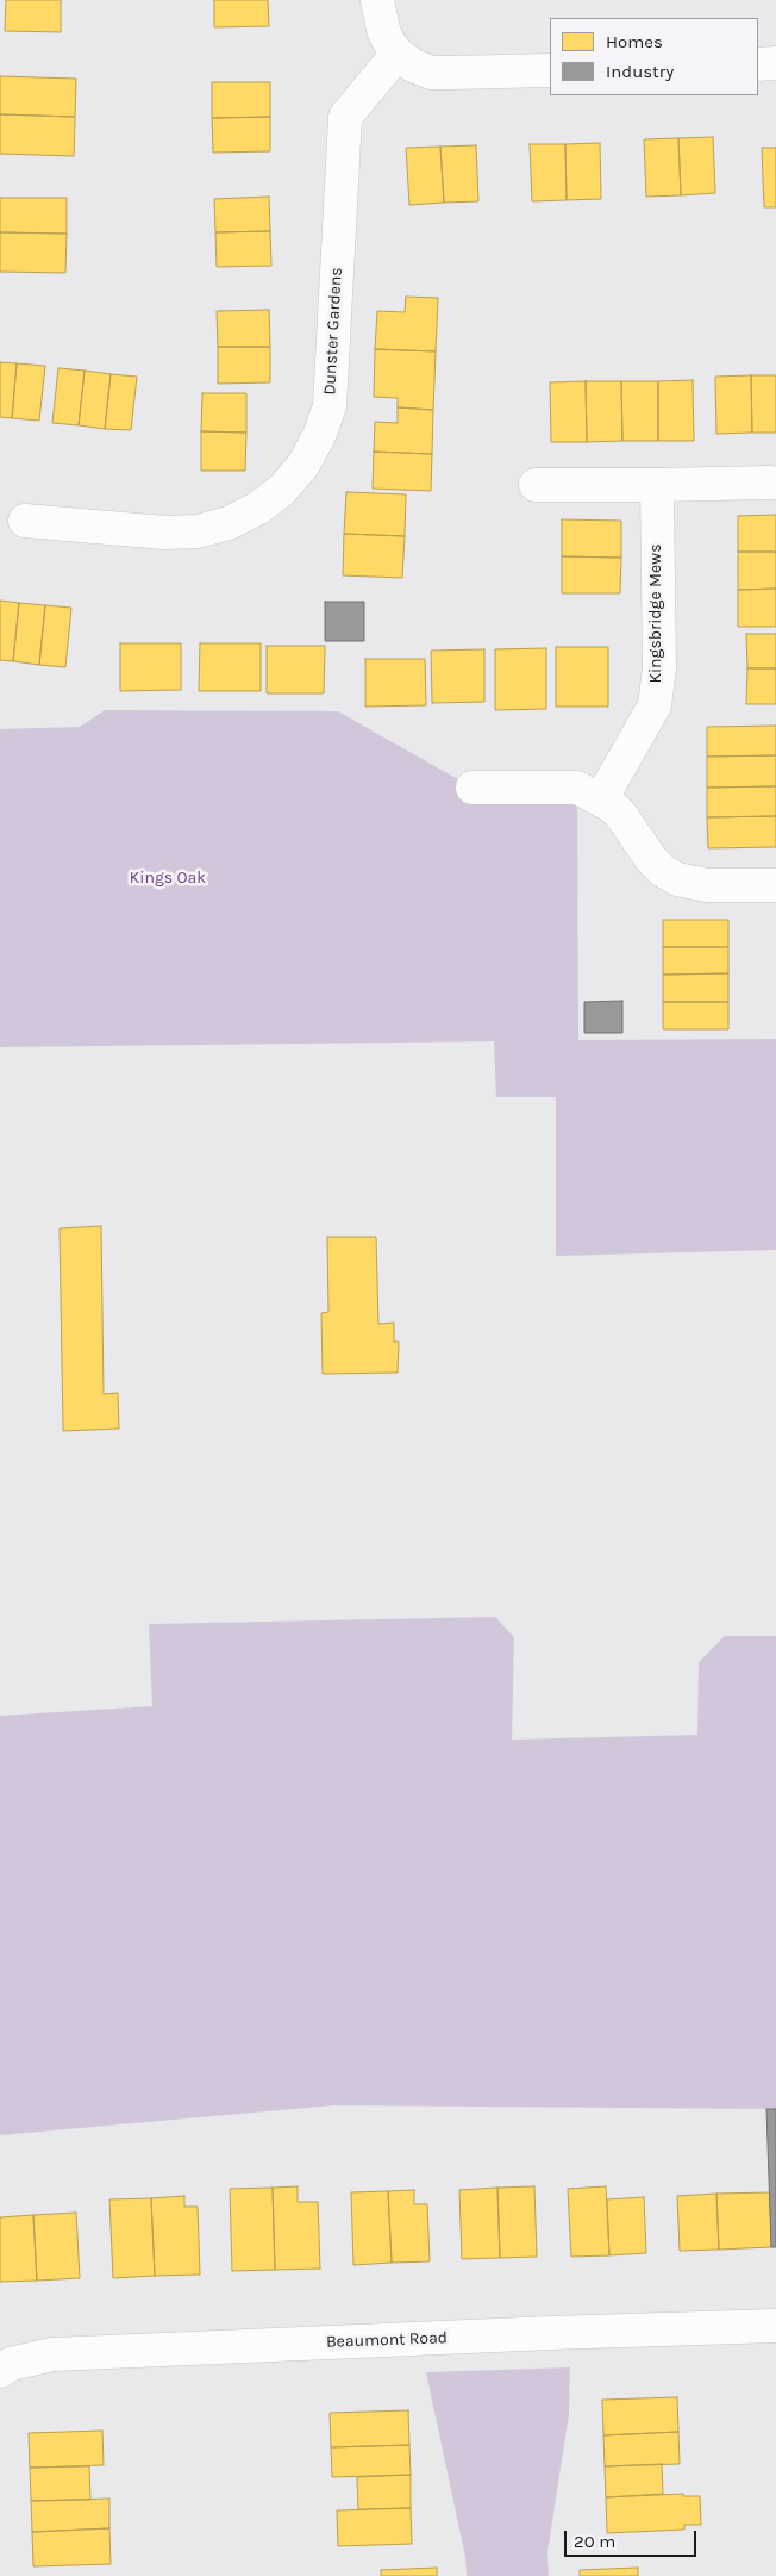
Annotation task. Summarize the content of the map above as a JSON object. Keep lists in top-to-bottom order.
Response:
{
  "streets": {
    "street": ["Dunster Gardens", "Kingsbridge Mews", "Beaumont Road"]
  },
  "parks": ["Kings Oak"],
  "legend": ["Homes", "Industry"],
  "scale_bar": "20 m"
}
